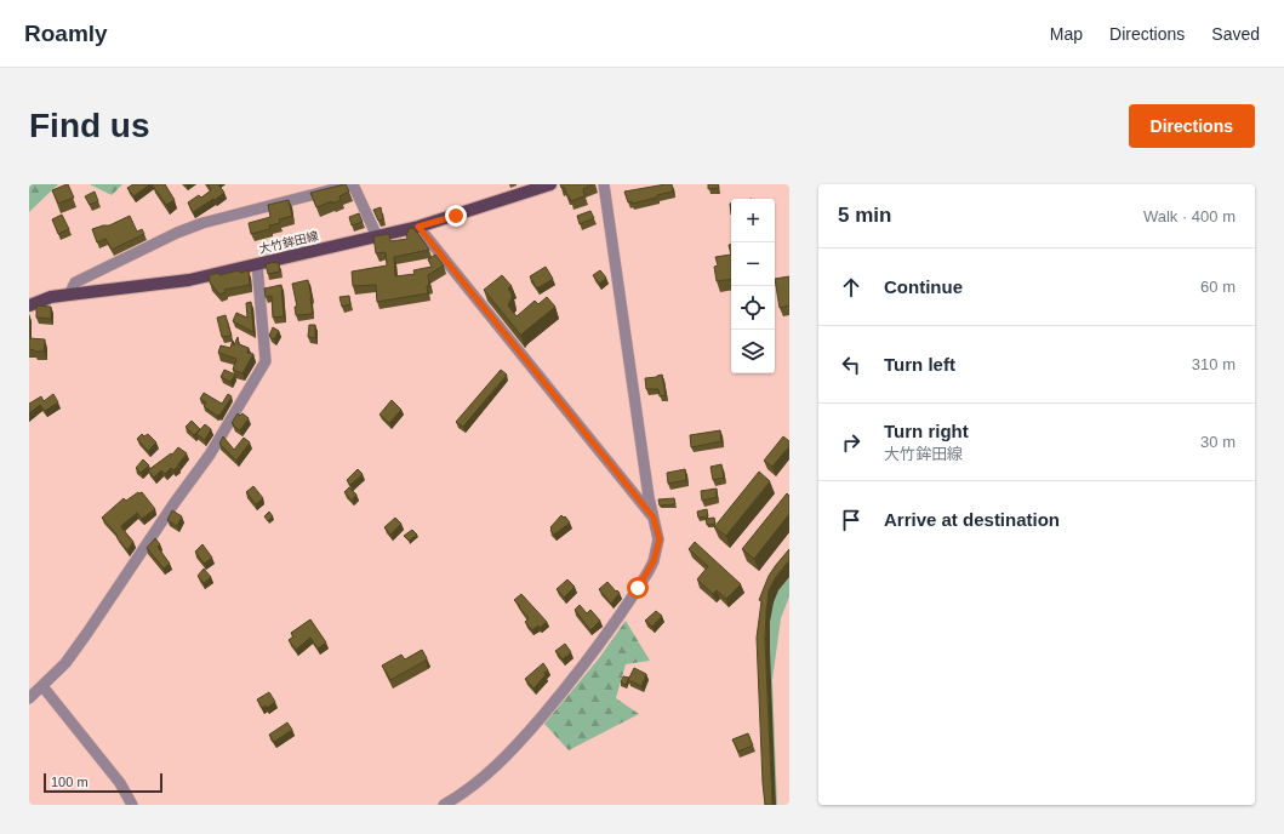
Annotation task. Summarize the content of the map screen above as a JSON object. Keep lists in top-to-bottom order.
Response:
{
  "streets": {
    "main road": ["大竹鉾田線"]
  },
  "scale_bar": "100 m",
  "page": {
    "header": "Roamly",
    "nav": ["Map", "Directions", "Saved"],
    "buttons": "Directions",
    "title": "Find us",
    "heading": ["5 min", "Walk · 400 m"],
    "map_buttons": ["+", "−"],
    "list": [
      ["Continue", "60 m"],
      ["Turn left", "310 m"],
      ["Turn right", "大竹鉾田線", "30 m"],
      "Arrive at destination"
    ],
    "scale": "100 m"
  }
}
